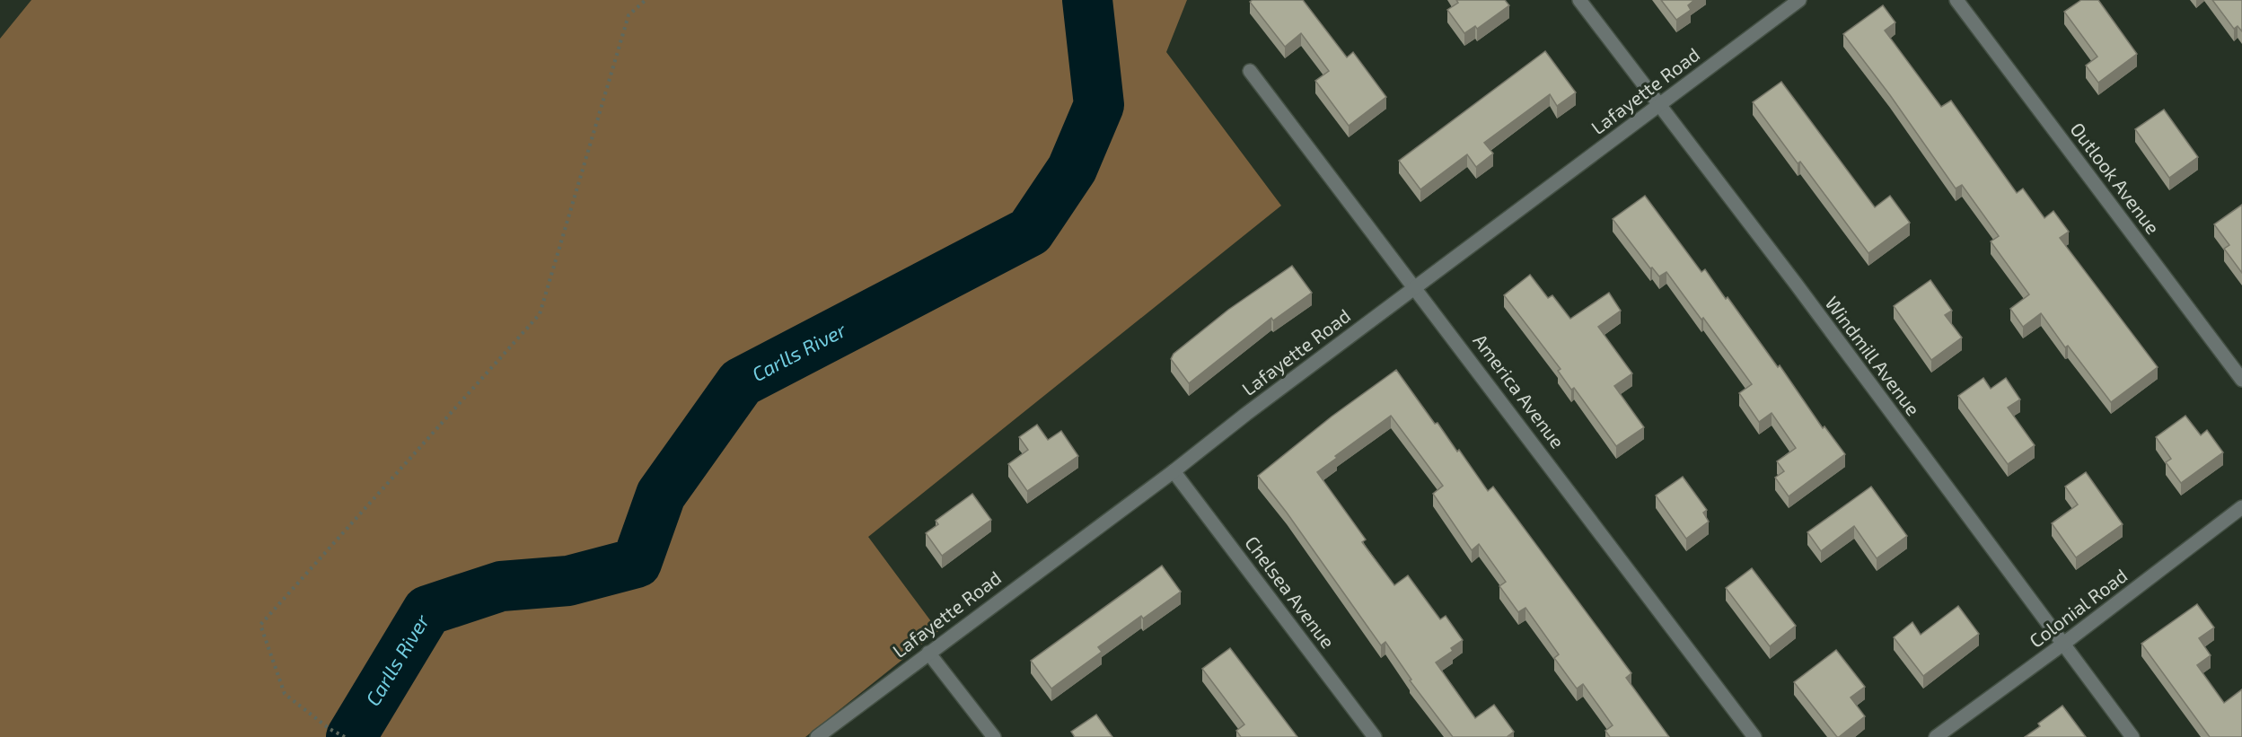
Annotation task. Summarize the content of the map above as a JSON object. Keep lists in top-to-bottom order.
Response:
{
  "streets": {
    "street": [
      "Lafayette Road",
      "Outlook Avenue",
      "Windmill Avenue",
      "America Avenue",
      "Chelsea Avenue",
      "Colonial Road"
    ]
  },
  "crossings": [
    ["Lafayette Road", "Windmill Avenue"],
    ["Lafayette Road", "America Avenue"],
    ["Lafayette Road", "Chelsea Avenue"],
    ["Windmill Avenue", "Colonial Road"]
  ],
  "water": ["Carlls River"]
}
